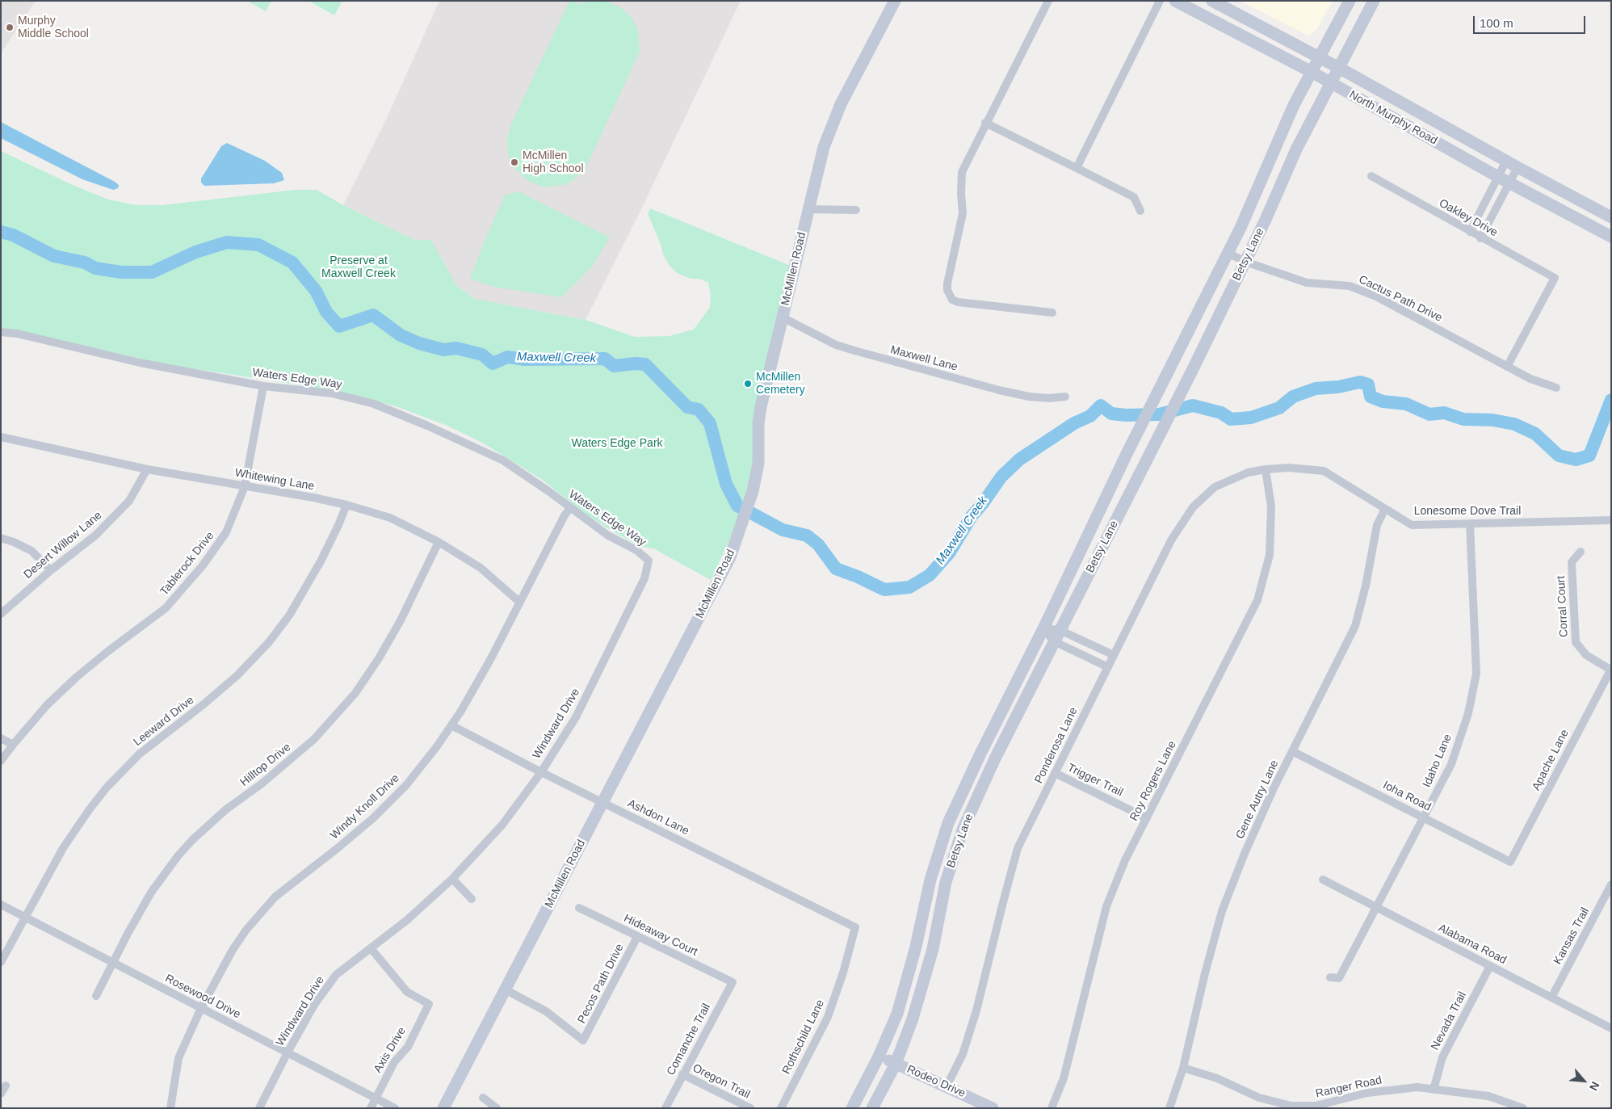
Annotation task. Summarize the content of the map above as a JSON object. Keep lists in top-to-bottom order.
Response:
{
  "streets": {
    "main road": [
      "North Murphy Road",
      "Betsy Lane",
      "McMillen Road",
      "Rodeo Drive"
    ],
    "street": [
      "Oakley Drive",
      "Cactus Path Drive",
      "Maxwell Lane",
      "Waters Edge Way",
      "Whitewing Lane",
      "Lonesome Dove Trail",
      "Desert Willow Lane",
      "Tablerock Drive",
      "Corral Court",
      "Leeward Drive",
      "Windward Drive",
      "Ponderosa Lane",
      "Apache Lane",
      "Idaho Lane",
      "Hilltop Drive",
      "Trigger Trail",
      "Roy Rogers Lane",
      "Ioha Road",
      "Gene Autry Lane",
      "Windy Knoll Drive",
      "Ashdon Lane",
      "Hideaway Court",
      "Kansas Trail",
      "Alabama Road",
      "Pecos Path Drive",
      "Rosewood Drive",
      "Nevada Trail",
      "Rothschild Lane",
      "Comanche Trail",
      "Axis Drive",
      "Oregon Trail",
      "Ranger Road"
    ]
  },
  "crossings": [
    ["North Murphy Road", "Betsy Lane"],
    ["Oakley Drive", "Cactus Path Drive"],
    ["Betsy Lane", "Cactus Path Drive"],
    ["Betsy Lane", "Rodeo Drive"],
    ["McMillen Road", "Maxwell Lane"],
    ["McMillen Road", "Ashdon Lane"],
    ["McMillen Road", "Pecos Path Drive"],
    ["Waters Edge Way", "Tablerock Drive"],
    ["Waters Edge Way", "Windward Drive"],
    ["Waters Edge Way", "Windy Knoll Drive"],
    ["Whitewing Lane", "Desert Willow Lane"],
    ["Whitewing Lane", "Tablerock Drive"],
    ["Whitewing Lane", "Leeward Drive"],
    ["Whitewing Lane", "Hilltop Drive"],
    ["Whitewing Lane", "Windy Knoll Drive"],
    ["Lonesome Dove Trail", "Ponderosa Lane"],
    ["Lonesome Dove Trail", "Idaho Lane"],
    ["Lonesome Dove Trail", "Roy Rogers Lane"],
    ["Lonesome Dove Trail", "Gene Autry Lane"],
    ["Corral Court", "Apache Lane"],
    ["Leeward Drive", "Rosewood Drive"],
    ["Windward Drive", "Ashdon Lane"],
    ["Windward Drive", "Rosewood Drive"],
    ["Windward Drive", "Axis Drive"],
    ["Ponderosa Lane", "Trigger Trail"],
    ["Ponderosa Lane", "Roy Rogers Lane"],
    ["Ponderosa Lane", "Rodeo Drive"],
    ["Apache Lane", "Ioha Road"],
    ["Idaho Lane", "Ioha Road"],
    ["Idaho Lane", "Alabama Road"],
    ["Hilltop Drive", "Rosewood Drive"],
    ["Trigger Trail", "Roy Rogers Lane"],
    ["Ioha Road", "Gene Autry Lane"],
    ["Gene Autry Lane", "Ranger Road"],
    ["Windy Knoll Drive", "Ashdon Lane"],
    ["Windy Knoll Drive", "Rosewood Drive"],
    ["Ashdon Lane", "Rothschild Lane"],
    ["Hideaway Court", "Pecos Path Drive"],
    ["Hideaway Court", "Comanche Trail"],
    ["Kansas Trail", "Alabama Road"],
    ["Alabama Road", "Nevada Trail"],
    ["Rosewood Drive", "Axis Drive"],
    ["Nevada Trail", "Ranger Road"],
    ["Comanche Trail", "Oregon Trail"]
  ],
  "water": ["Maxwell Creek"],
  "parks": ["Preserve at Maxwell Creek", "Waters Edge Park"],
  "places": ["Murphy Middle School", "McMillen High School", "McMillen Cemetery"],
  "scale_bar": "100 m",
  "north": "bottom right"
}
